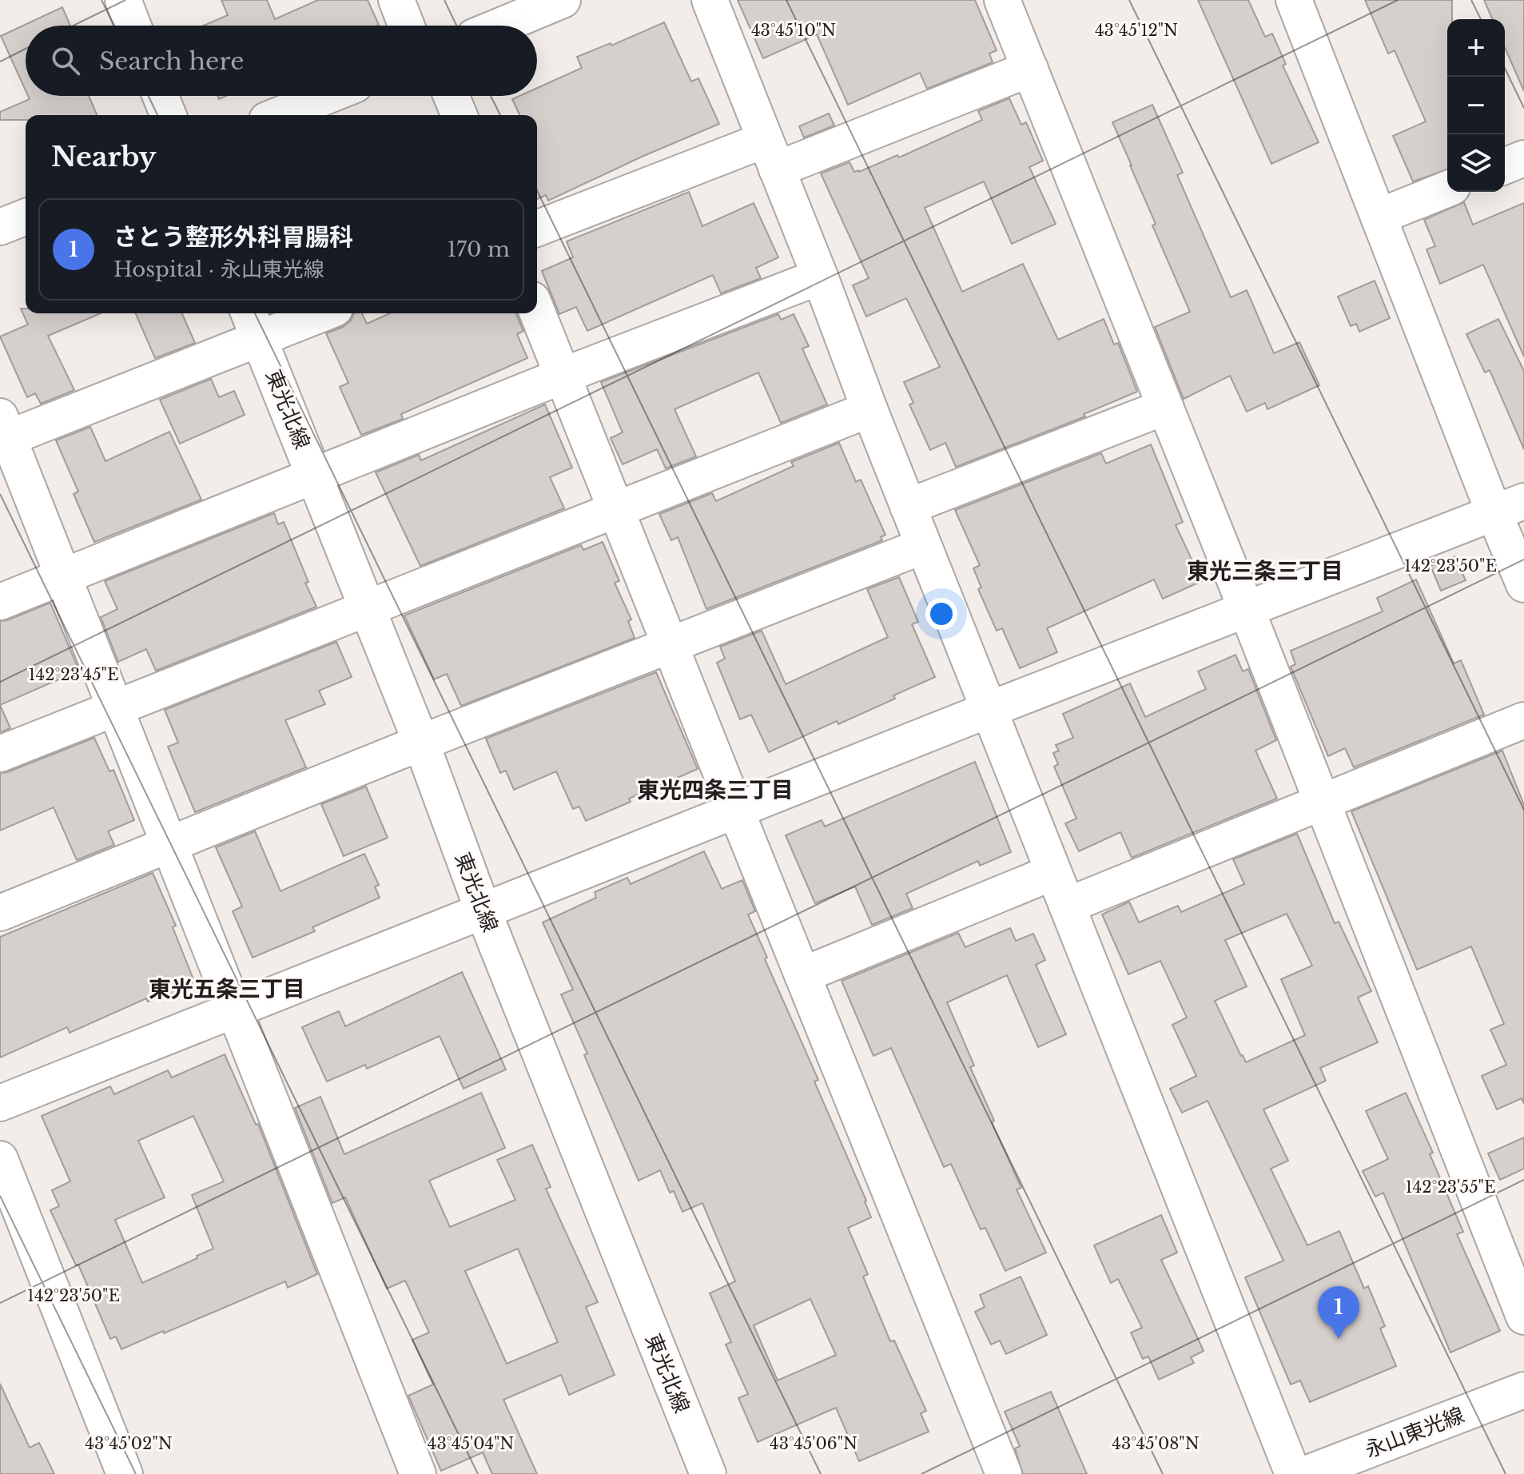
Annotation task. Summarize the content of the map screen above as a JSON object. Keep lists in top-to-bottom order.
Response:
{
  "streets": {
    "street": ["東光北線", "永山東光線"]
  },
  "districts": ["東光三条三丁目", "東光四条三丁目", "東光五条三丁目"],
  "page": {
    "map_buttons": ["+", "−"],
    "search": "Search here",
    "heading": "Nearby",
    "list": [
      {
        "mark": "1",
        "name": "さとう整形外科胃腸科",
        "note": "Hospital · 永山東光線",
        "value": "170 m"
      }
    ],
    "pins": "1"
  },
  "coordinates": [
    "43°45'10\"N",
    "43°45'12\"N",
    "142°23'50\"E",
    "142°23'45\"E",
    "142°23'55\"E",
    "43°45'02\"N",
    "43°45'04\"N",
    "43°45'06\"N",
    "43°45'08\"N"
  ]
}
